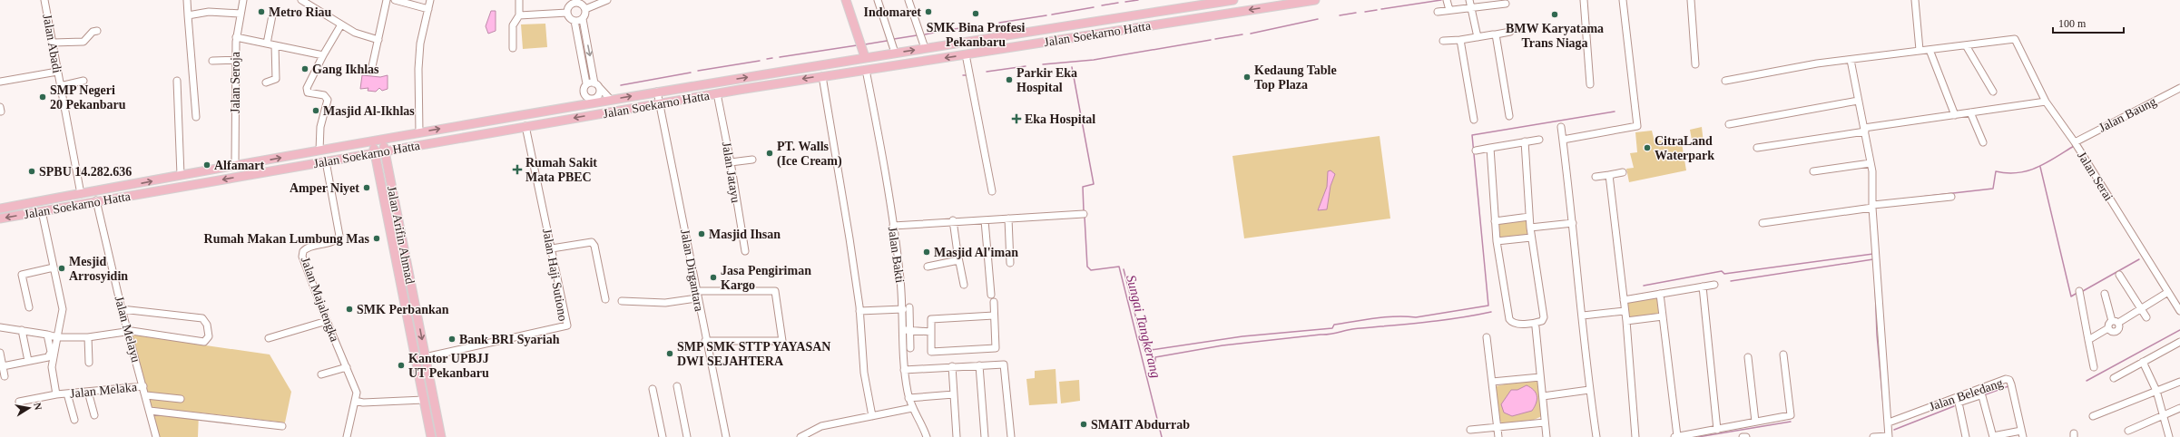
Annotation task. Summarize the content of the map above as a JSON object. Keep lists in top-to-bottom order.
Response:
{
  "streets": {
    "main road": ["Jalan Soekarno Hatta", "Jalan Arifin Ahmad"],
    "street": [
      "Jalan Abadi",
      "Jalan Seroja",
      "Jalan Baung",
      "Jalan Jatayu",
      "Jalan Serai",
      "Jalan Bakti",
      "Jalan Dirgantara",
      "Jalan Haji Sutiono",
      "Jalan Majalengka",
      "Jalan Melayu",
      "Jalan Melaka",
      "Jalan Beledang"
    ]
  },
  "crossings": [
    ["Jalan Soekarno Hatta", "Jalan Abadi"],
    ["Jalan Soekarno Hatta", "Jalan Seroja"],
    ["Jalan Soekarno Hatta", "Jalan Jatayu"],
    ["Jalan Soekarno Hatta", "Jalan Arifin Ahmad"],
    ["Jalan Soekarno Hatta", "Jalan Bakti"],
    ["Jalan Soekarno Hatta", "Jalan Dirgantara"],
    ["Jalan Soekarno Hatta", "Jalan Haji Sutiono"],
    ["Jalan Soekarno Hatta", "Jalan Majalengka"],
    ["Jalan Soekarno Hatta", "Jalan Melayu"],
    ["Jalan Soekarno Hatta", "Jalan Melaka"],
    ["Jalan Baung", "Jalan Serai"],
    ["Jalan Arifin Ahmad", "Jalan Haji Sutiono"],
    ["Jalan Melayu", "Jalan Melaka"]
  ],
  "water": ["Sungai Tangkerang"],
  "places": {
    "other": [
      "Metro Riau",
      "Indomaret",
      "SMK Bina Profesi Pekanbaru",
      "BMW Karyatama Trans Niaga",
      "Gang Ikhlas",
      "Kedaung Table Top Plaza",
      "Parkir Eka Hospital",
      "SMP Negeri 20 Pekanbaru",
      "Masjid Al-Ikhlas",
      "CitraLand Waterpark",
      "PT. Walls (Ice Cream)",
      "Alfamart",
      "SPBU 14.282.636",
      "Amper Niyet",
      "Masjid Ihsan",
      "Rumah Makan Lumbung Mas",
      "Masjid Al'iman",
      "Mesjid Arrosyidin",
      "Jasa Pengiriman Kargo",
      "SMK Perbankan",
      "Bank BRI Syariah",
      "SMP SMK STTP YAYASAN DWI SEJAHTERA",
      "Kantor UPBJJ UT Pekanbaru",
      "SMAIT Abdurrab"
    ],
    "health": ["Eka Hospital", "Rumah Sakit Mata PBEC"]
  },
  "scale_bar": "100 m",
  "north": "right"
}
